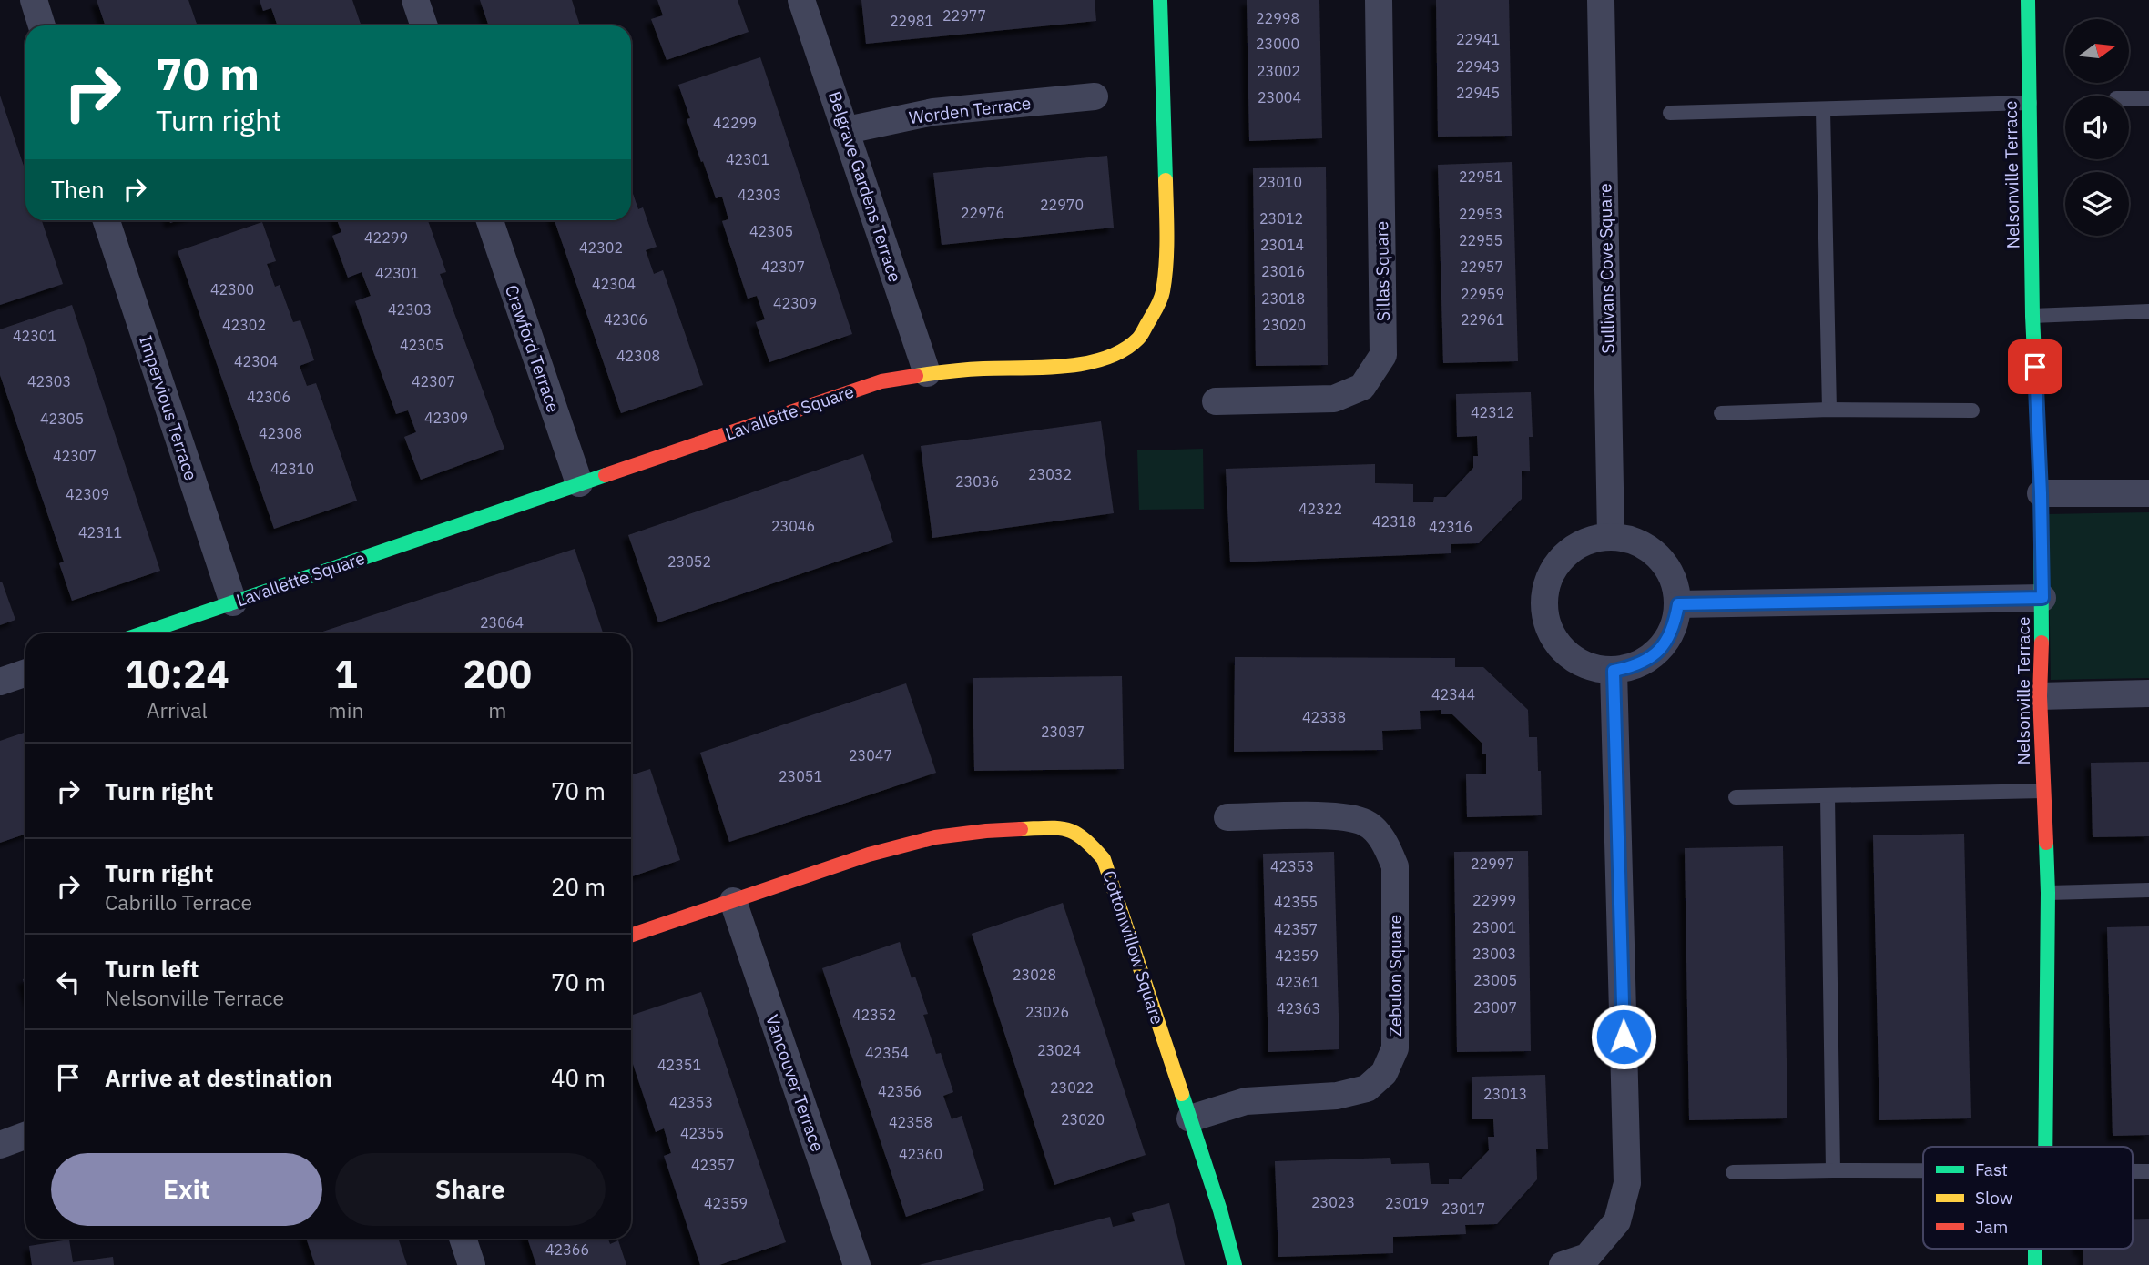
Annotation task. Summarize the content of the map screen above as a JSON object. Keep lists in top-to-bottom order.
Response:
{
  "streets": {
    "street": [
      "Worden Terrace",
      "Nelsonville Terrace",
      "Belgrave Gardens Terrace",
      "Sullivans Cove Square",
      "Sillas Square",
      "Crawford Terrace",
      "Impervious Terrace",
      "Lavallette Square",
      "Cottonwillow Square",
      "Zebulon Square",
      "Vancouver Terrace"
    ]
  },
  "crossings": [
    ["Worden Terrace", "Belgrave Gardens Terrace"],
    ["Belgrave Gardens Terrace", "Lavallette Square"],
    ["Crawford Terrace", "Lavallette Square"],
    ["Impervious Terrace", "Lavallette Square"],
    ["Cottonwillow Square", "Zebulon Square"],
    ["Cottonwillow Square", "Vancouver Terrace"]
  ],
  "house_numbers": [
    "22977",
    "22998",
    "22981",
    "22941",
    "23000",
    "22943",
    "23002",
    "22945",
    "23004",
    "42299",
    "42301",
    "22951",
    "23010",
    "42303",
    "22970",
    "22976",
    "22953",
    "23012",
    "42305",
    "42299",
    "22955",
    "23014",
    "42302",
    "42307",
    "22957",
    "23016",
    "42301",
    "42304",
    "42300",
    "22959",
    "23018",
    "42309",
    "42303",
    "42306",
    "22961",
    "42302",
    "23020",
    "42301",
    "42305",
    "42308",
    "42304",
    "42303",
    "42307",
    "42306",
    "42312",
    "42309",
    "42305",
    "42308",
    "42307",
    "42310",
    "23032",
    "23036",
    "42309",
    "42322",
    "42318",
    "23046",
    "42316",
    "42311",
    "23052",
    "23064",
    "42344",
    "42338",
    "23037",
    "23047",
    "23051",
    "22997",
    "42353",
    "22999",
    "42355",
    "23001",
    "42357",
    "23003",
    "42359",
    "23028",
    "23005",
    "42361",
    "23007",
    "42363",
    "23026",
    "42352",
    "23024",
    "42354",
    "42351",
    "23022",
    "42356",
    "23013",
    "42353",
    "23020",
    "42358",
    "42355",
    "42360",
    "42357",
    "23023",
    "42359",
    "23019",
    "23017",
    "42366"
  ],
  "legend": ["Fast", "Slow", "Jam"],
  "north": "right",
  "page": {
    "turn": ["70 m", "Turn right"],
    "then": "Then",
    "eta": [
      "10:24",
      "Arrival",
      "1",
      "min",
      "200",
      "m"
    ],
    "list": [
      {
        "name": "Turn right",
        "value": "70 m"
      },
      {
        "name": "Turn right",
        "note": "Cabrillo Terrace",
        "value": "20 m"
      },
      {
        "name": "Turn left",
        "note": "Nelsonville Terrace",
        "value": "70 m"
      },
      {
        "name": "Arrive at destination",
        "value": "40 m"
      }
    ],
    "buttons": ["Exit", "Share"]
  }
}
